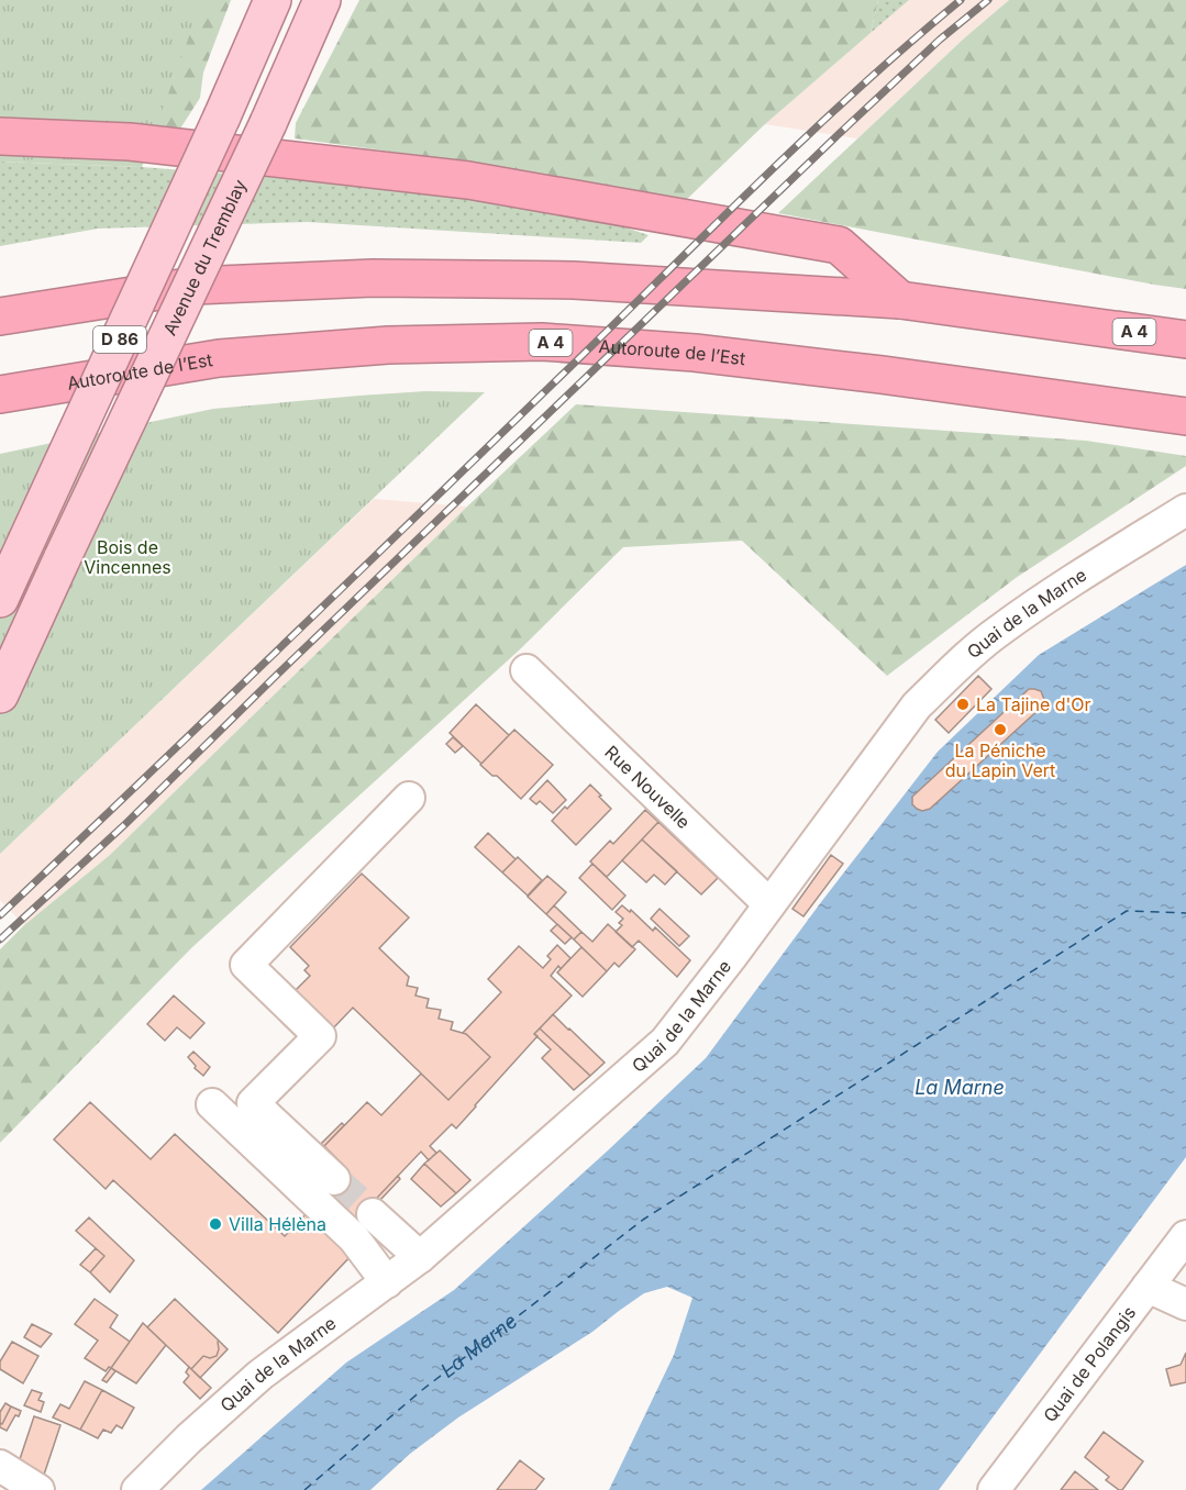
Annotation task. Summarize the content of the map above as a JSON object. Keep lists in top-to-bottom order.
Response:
{
  "streets": {
    "highway": ["A 4", "Autoroute de l’Est"],
    "main road": ["Avenue du Tremblay", "D 86"],
    "street": ["Quai de la Marne", "Rue Nouvelle", "Quai de Polangis"]
  },
  "crossings": [
    ["Quai de la Marne", "Rue Nouvelle"]
  ],
  "water": ["La Marne"],
  "parks": ["Bois de Vincennes"],
  "places": ["La Tajine d'Or", "La Péniche du Lapin Vert", "Villa Hélèna"]
}
